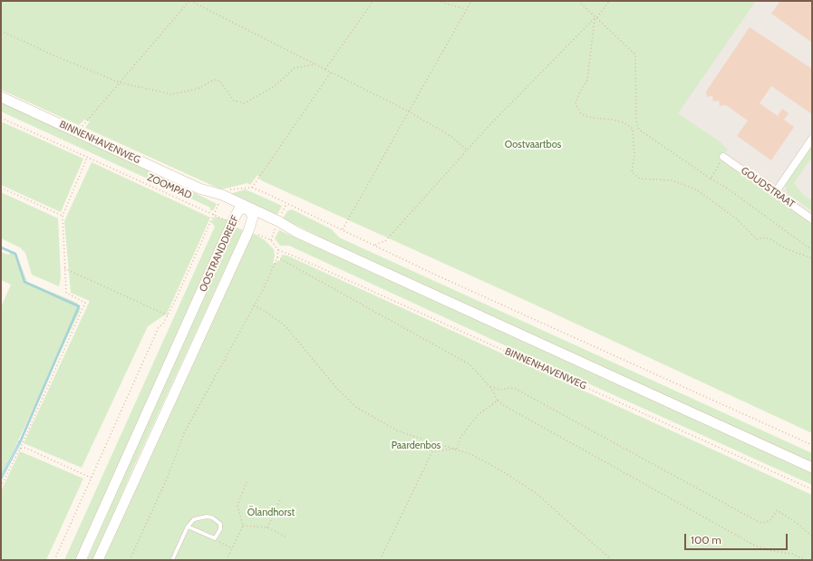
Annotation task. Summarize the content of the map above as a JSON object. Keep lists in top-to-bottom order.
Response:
{
  "streets": {
    "main road": ["BINNENHAVENWEG", "OOSTRANDDREEF"],
    "street": ["GOUDSTRAAT"],
    "path": ["ZOOMPAD"]
  },
  "crossings": [
    ["BINNENHAVENWEG", "OOSTRANDDREEF"],
    ["ZOOMPAD", "OOSTRANDDREEF"]
  ],
  "parks": ["Oostvaartbos", "Paardenbos", "Ölandhorst"],
  "scale_bar": "100 m"
}
